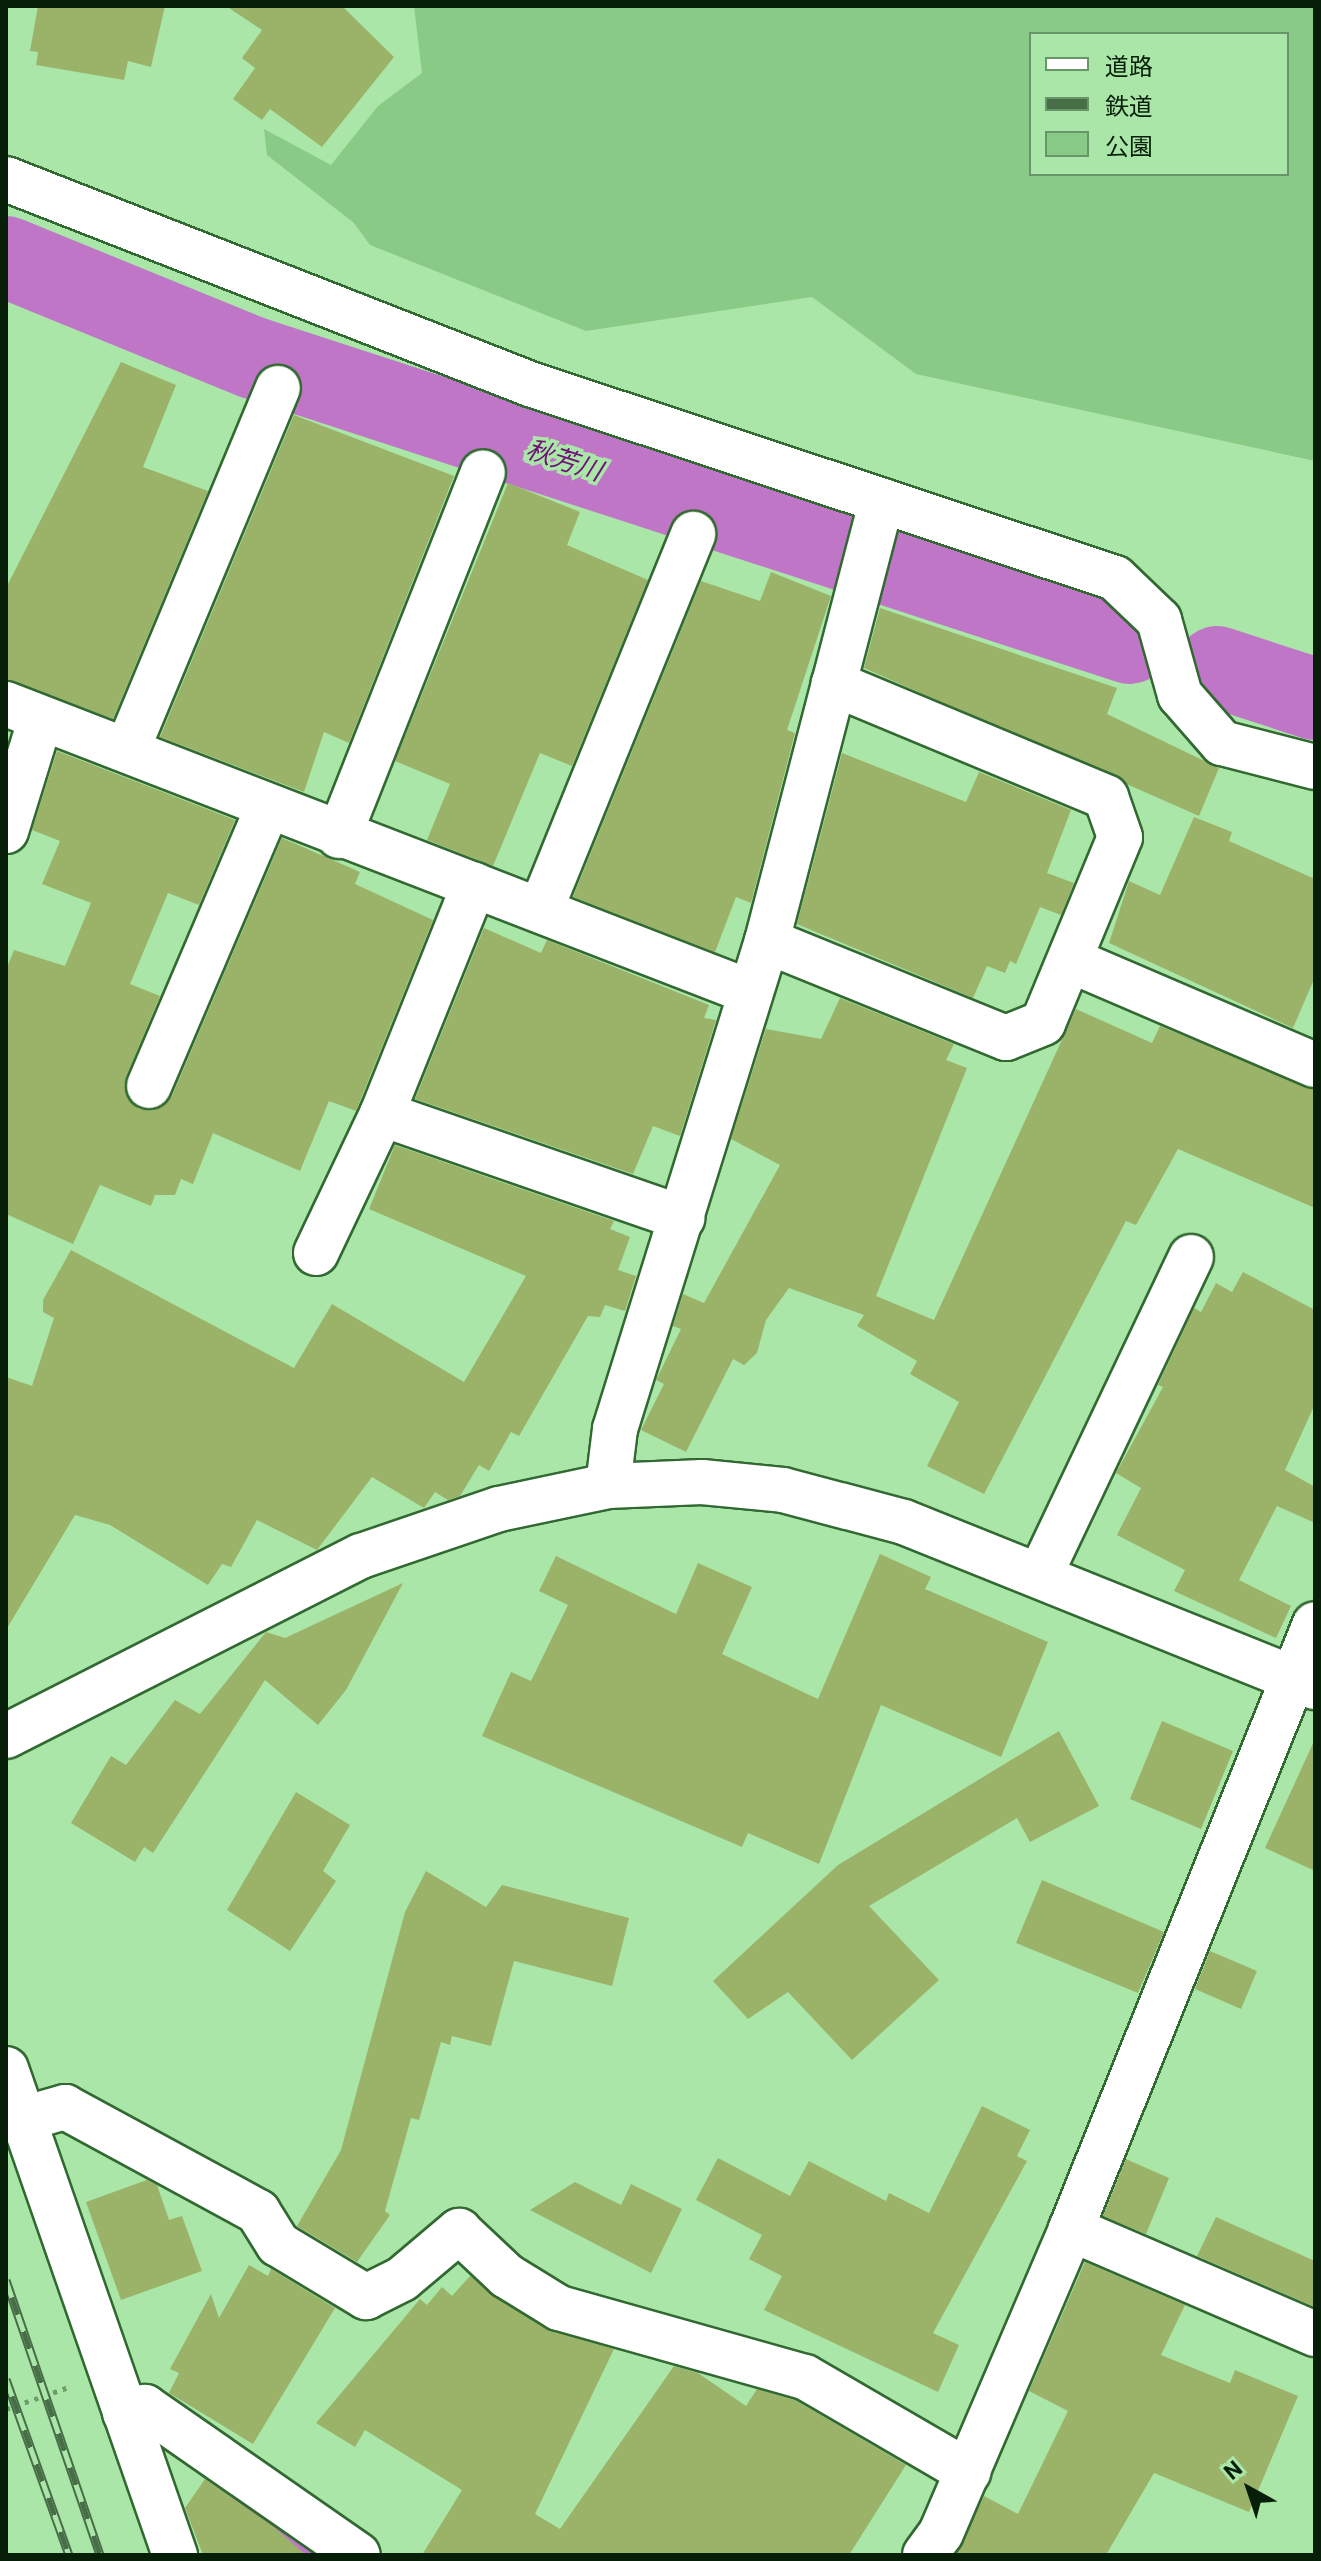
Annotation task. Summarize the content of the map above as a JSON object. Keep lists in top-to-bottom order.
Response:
{
  "water": ["秋芳川"],
  "legend": ["道路", "鉄道", "公園"],
  "north": "top left"
}
